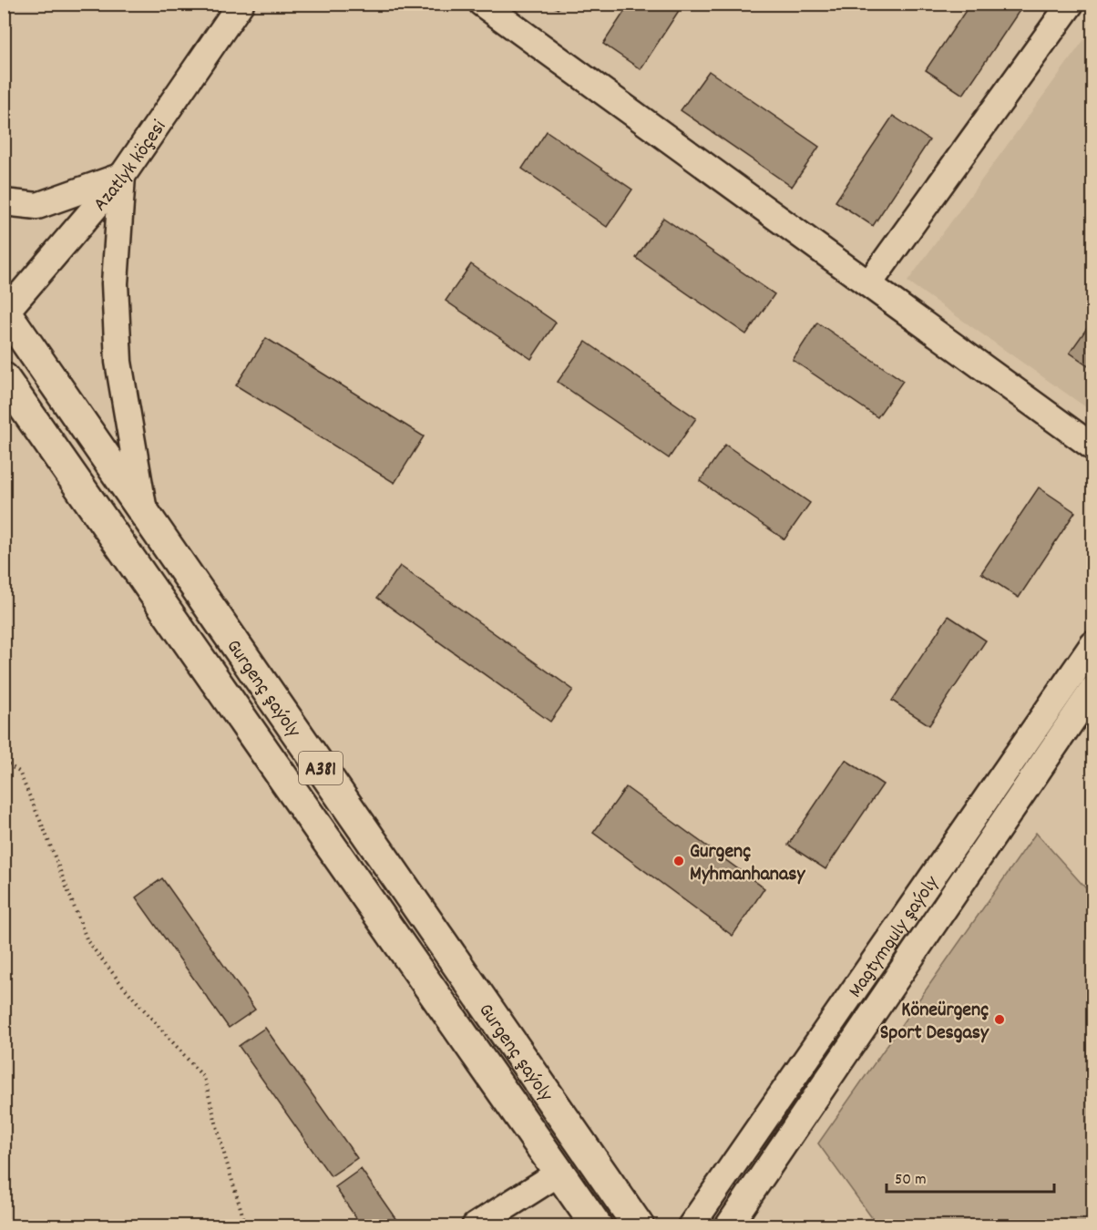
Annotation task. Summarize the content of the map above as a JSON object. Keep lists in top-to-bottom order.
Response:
{
  "streets": {
    "highway": ["Gurgenç şaýoly", "A381"],
    "street": ["Azatlyk köçesi", "Magtymguly şaýoly"]
  },
  "crossings": [
    ["Azatlyk köçesi", "Gurgenç şaýoly"]
  ],
  "places": ["Gurgenç Myhmanhanasy", "Köneürgenç Sport Desgasy"],
  "scale_bar": "50 m"
}
